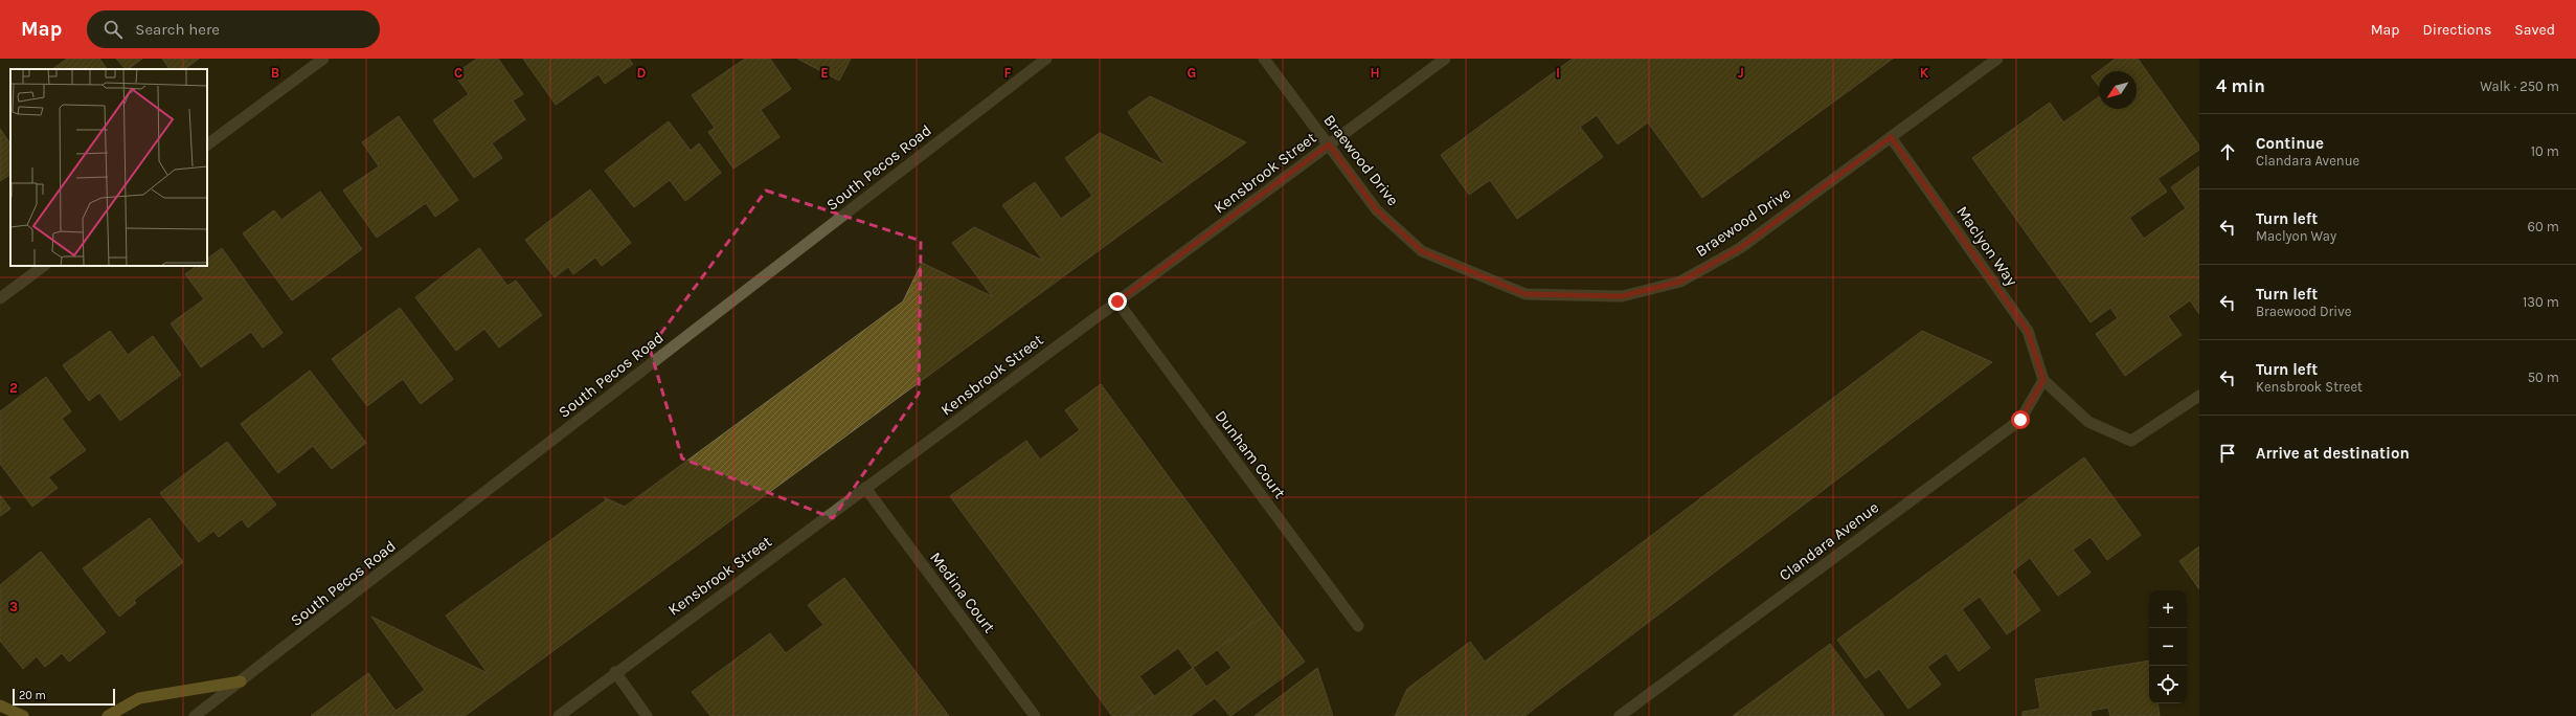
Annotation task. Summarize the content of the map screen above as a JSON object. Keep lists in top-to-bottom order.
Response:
{
  "streets": {
    "street": [
      "Braewood Drive",
      "South Pecos Road",
      "Kensbrook Street",
      "Maclyon Way",
      "Dunham Court",
      "Clandara Avenue",
      "Medina Court"
    ]
  },
  "crossings": [
    ["Braewood Drive", "Kensbrook Street"],
    ["Braewood Drive", "Maclyon Way"],
    ["Kensbrook Street", "Dunham Court"],
    ["Kensbrook Street", "Medina Court"],
    ["Maclyon Way", "Clandara Avenue"]
  ],
  "scale_bar": "20 m",
  "north": "bottom left",
  "page": {
    "header": "Map",
    "search": "Search here",
    "nav": ["Map", "Directions", "Saved"],
    "heading": ["4 min", "Walk · 250 m"],
    "list": [
      ["Continue", "Clandara Avenue", "10 m"],
      ["Turn left", "Maclyon Way", "60 m"],
      ["Turn left", "Braewood Drive", "130 m"],
      ["Turn left", "Kensbrook Street", "50 m"],
      "Arrive at destination"
    ],
    "map_buttons": ["+", "−"],
    "scale": "20 m"
  },
  "grid": {
    "columns": [
      "B",
      "C",
      "D",
      "E",
      "F",
      "G",
      "H",
      "I",
      "J",
      "K"
    ],
    "rows": ["2", "3"]
  }
}
